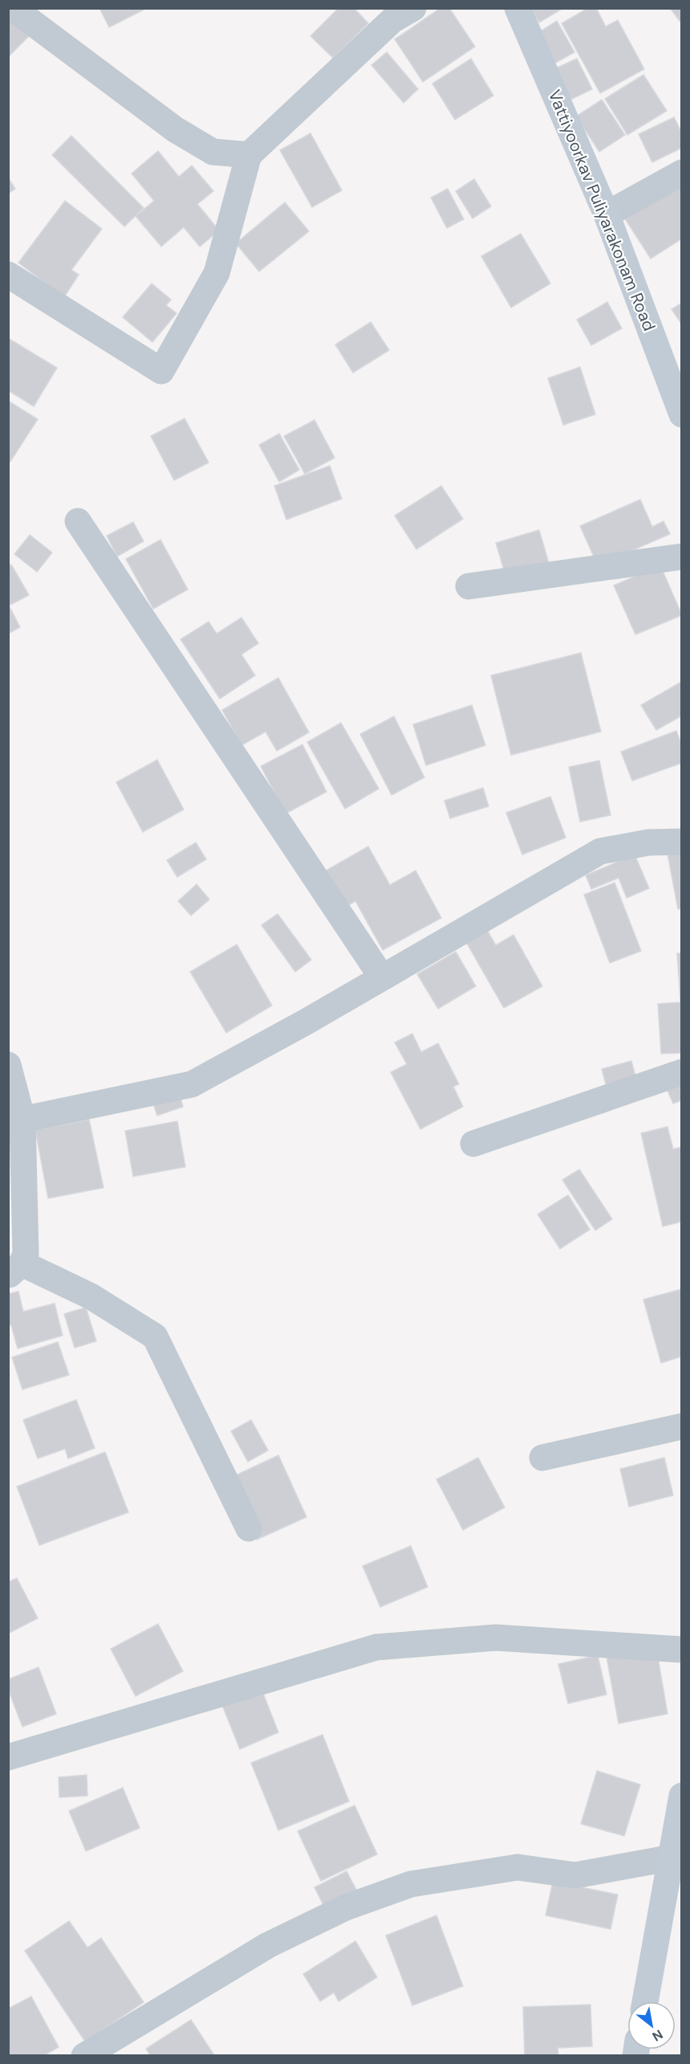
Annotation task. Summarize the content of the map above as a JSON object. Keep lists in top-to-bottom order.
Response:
{
  "streets": {
    "main road": ["Vattiyoorkav Puliyarakonam Road"]
  },
  "north": "bottom right"
}
